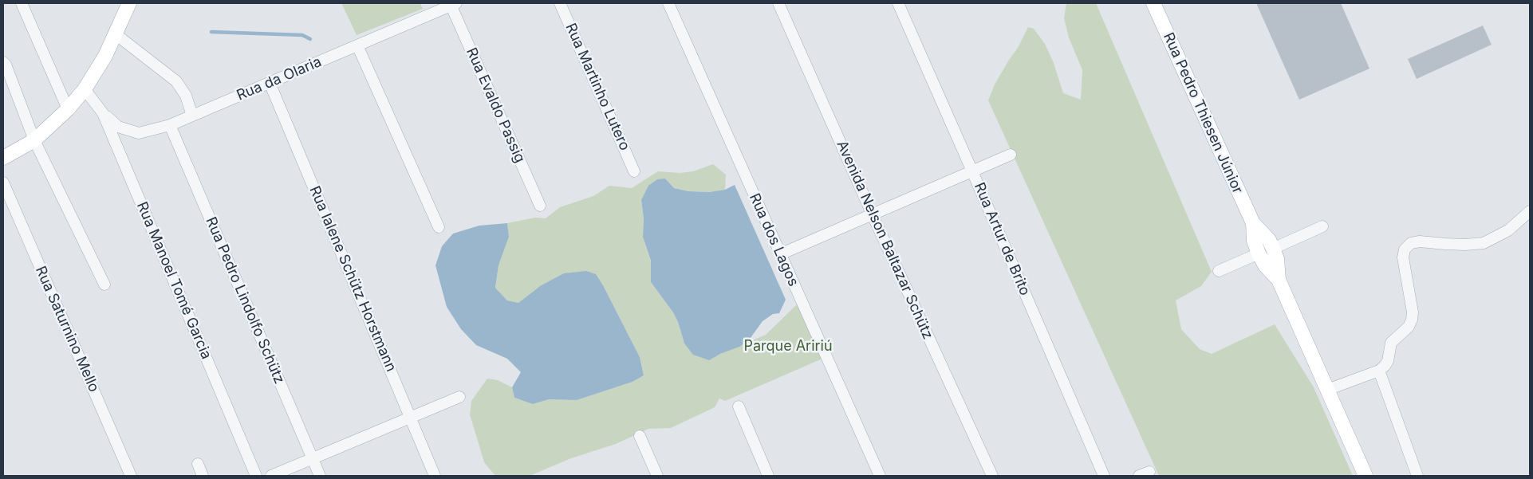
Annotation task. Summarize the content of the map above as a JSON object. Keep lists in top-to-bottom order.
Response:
{
  "streets": {
    "main road": ["Rua Pedro Thiesen Júnior"],
    "street": [
      "Rua da Olaria",
      "Rua Martinho Lutero",
      "Rua Evaldo Passig",
      "Rua Artur de Brito",
      "Rua dos Lagos",
      "Avenida Nelson Baltazar Schütz",
      "Rua Ialene Schütz Horstmann",
      "Rua Manoel Tomé Garcia",
      "Rua Pedro Lindolfo Schütz",
      "Rua Saturnino Mello"
    ]
  },
  "crossings": [
    ["Rua da Olaria", "Rua Evaldo Passig"],
    ["Rua da Olaria", "Rua Ialene Schütz Horstmann"],
    ["Rua da Olaria", "Rua Manoel Tomé Garcia"],
    ["Rua da Olaria", "Rua Pedro Lindolfo Schütz"]
  ],
  "parks": ["Parque Aririú"]
}
